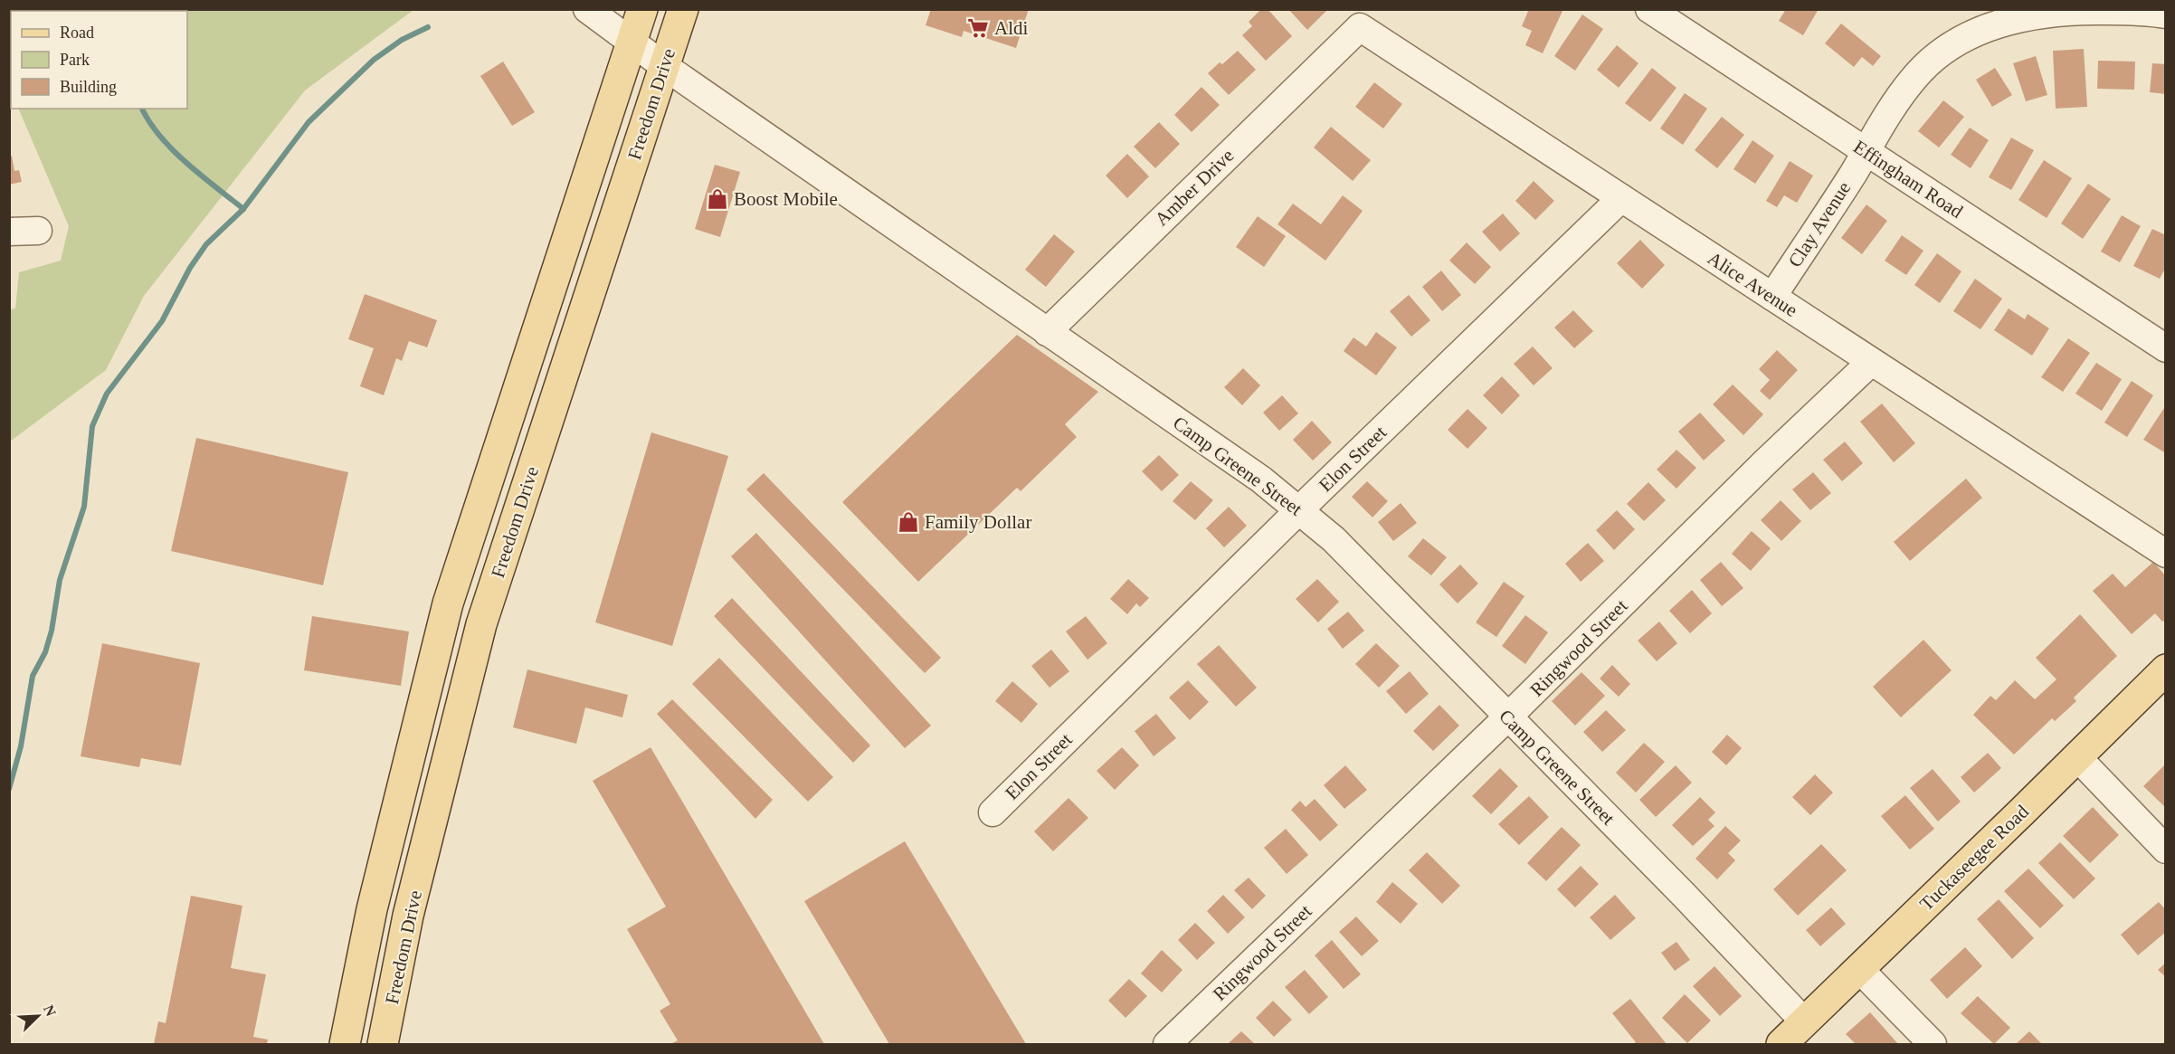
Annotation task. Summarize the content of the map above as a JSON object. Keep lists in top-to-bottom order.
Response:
{
  "streets": {
    "main road": ["Freedom Drive", "Tuckaseegee Road"],
    "street": [
      "Effingham Road",
      "Amber Drive",
      "Clay Avenue",
      "Alice Avenue",
      "Elon Street",
      "Camp Greene Street",
      "Ringwood Street"
    ]
  },
  "crossings": [
    ["Freedom Drive", "Camp Greene Street"],
    ["Effingham Road", "Clay Avenue"],
    ["Amber Drive", "Alice Avenue"],
    ["Amber Drive", "Camp Greene Street"],
    ["Clay Avenue", "Alice Avenue"],
    ["Alice Avenue", "Elon Street"],
    ["Alice Avenue", "Ringwood Street"],
    ["Elon Street", "Camp Greene Street"],
    ["Camp Greene Street", "Ringwood Street"],
    ["Camp Greene Street", "Tuckaseegee Road"]
  ],
  "places": {
    "supermarket": ["Aldi"],
    "shop": ["Boost Mobile", "Family Dollar"]
  },
  "legend": ["Road", "Park", "Building"],
  "north": "top right"
}
